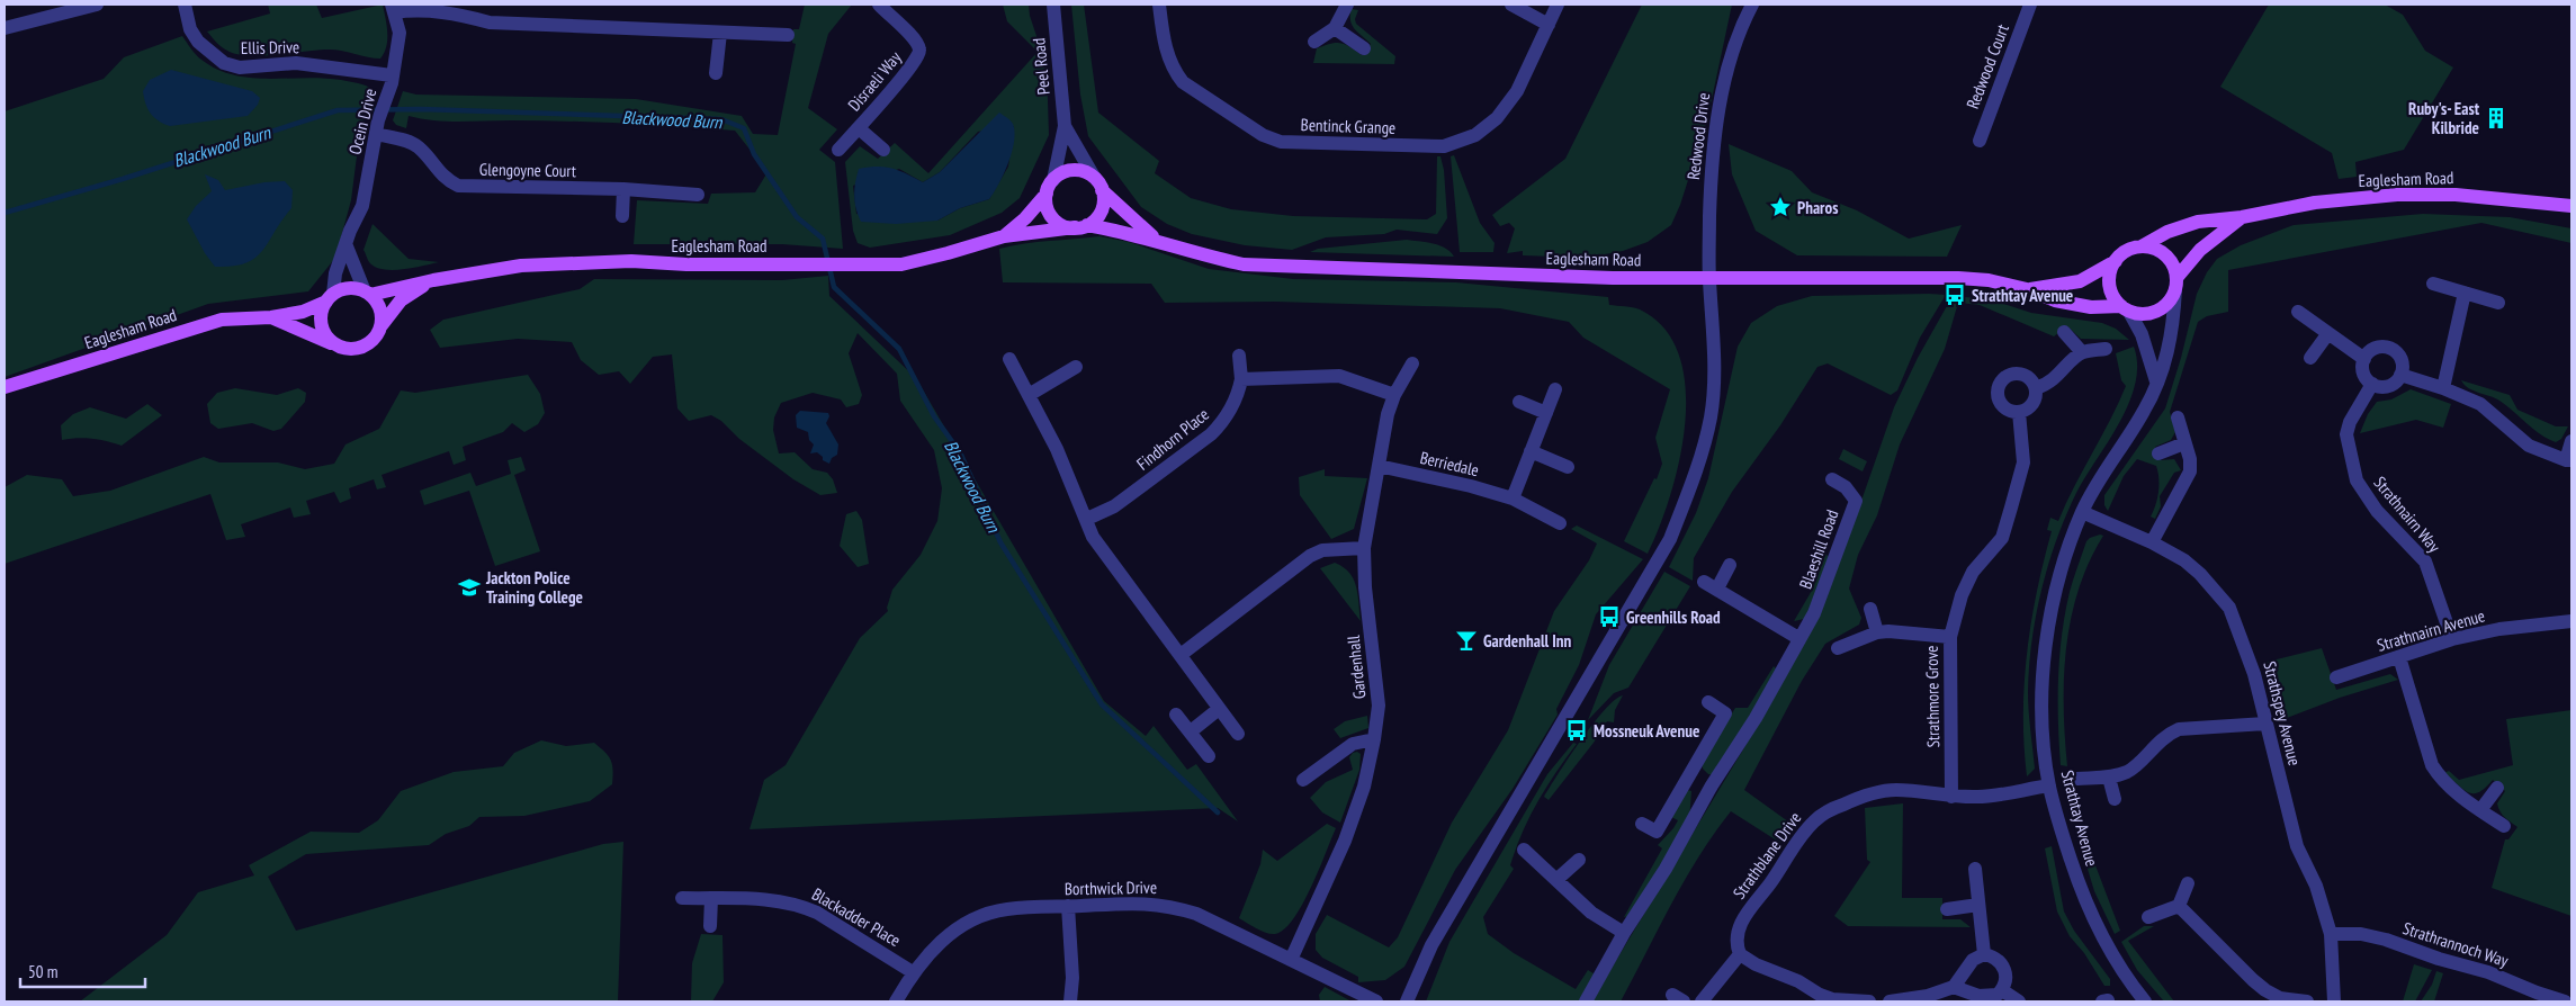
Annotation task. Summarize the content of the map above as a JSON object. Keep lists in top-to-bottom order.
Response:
{
  "streets": {
    "main road": ["Eaglesham Road"],
    "street": [
      "Ellis Drive",
      "Peel Road",
      "Redwood Court",
      "Disraeli Way",
      "Ocein Drive",
      "Bentinck Grange",
      "Redwood Drive",
      "Glengoyne Court",
      "Findhorn Place",
      "Berriedale",
      "Strathnairn Way",
      "Blaeshill Road",
      "Strathnairn Avenue",
      "Gardenhall",
      "Strathmore Grove",
      "Strathspey Avenue",
      "Strathtay Avenue",
      "Strathblane Drive",
      "Borthwick Drive",
      "Blackadder Place",
      "Strathrannoch Way"
    ]
  },
  "crossings": [
    ["Ellis Drive", "Ocein Drive"],
    ["Ocein Drive", "Glengoyne Court"],
    ["Ocein Drive", "Eaglesham Road"],
    ["Redwood Drive", "Eaglesham Road"],
    ["Eaglesham Road", "Strathtay Avenue"],
    ["Berriedale", "Gardenhall"],
    ["Strathnairn Way", "Strathnairn Avenue"],
    ["Gardenhall", "Borthwick Drive"],
    ["Strathmore Grove", "Strathblane Drive"],
    ["Strathspey Avenue", "Strathtay Avenue"],
    ["Strathspey Avenue", "Strathrannoch Way"],
    ["Strathtay Avenue", "Strathblane Drive"],
    ["Borthwick Drive", "Blackadder Place"]
  ],
  "water": ["Blackwood Burn"],
  "places": {
    "building": ["Ruby's- East Kilbride"],
    "place": ["Pharos"],
    "bus stop": ["Strathtay Avenue", "Greenhills Road", "Mossneuk Avenue"],
    "school or university": ["Jackton Police Training College"],
    "bar": ["Gardenhall Inn"]
  },
  "scale_bar": "50 m"
}
